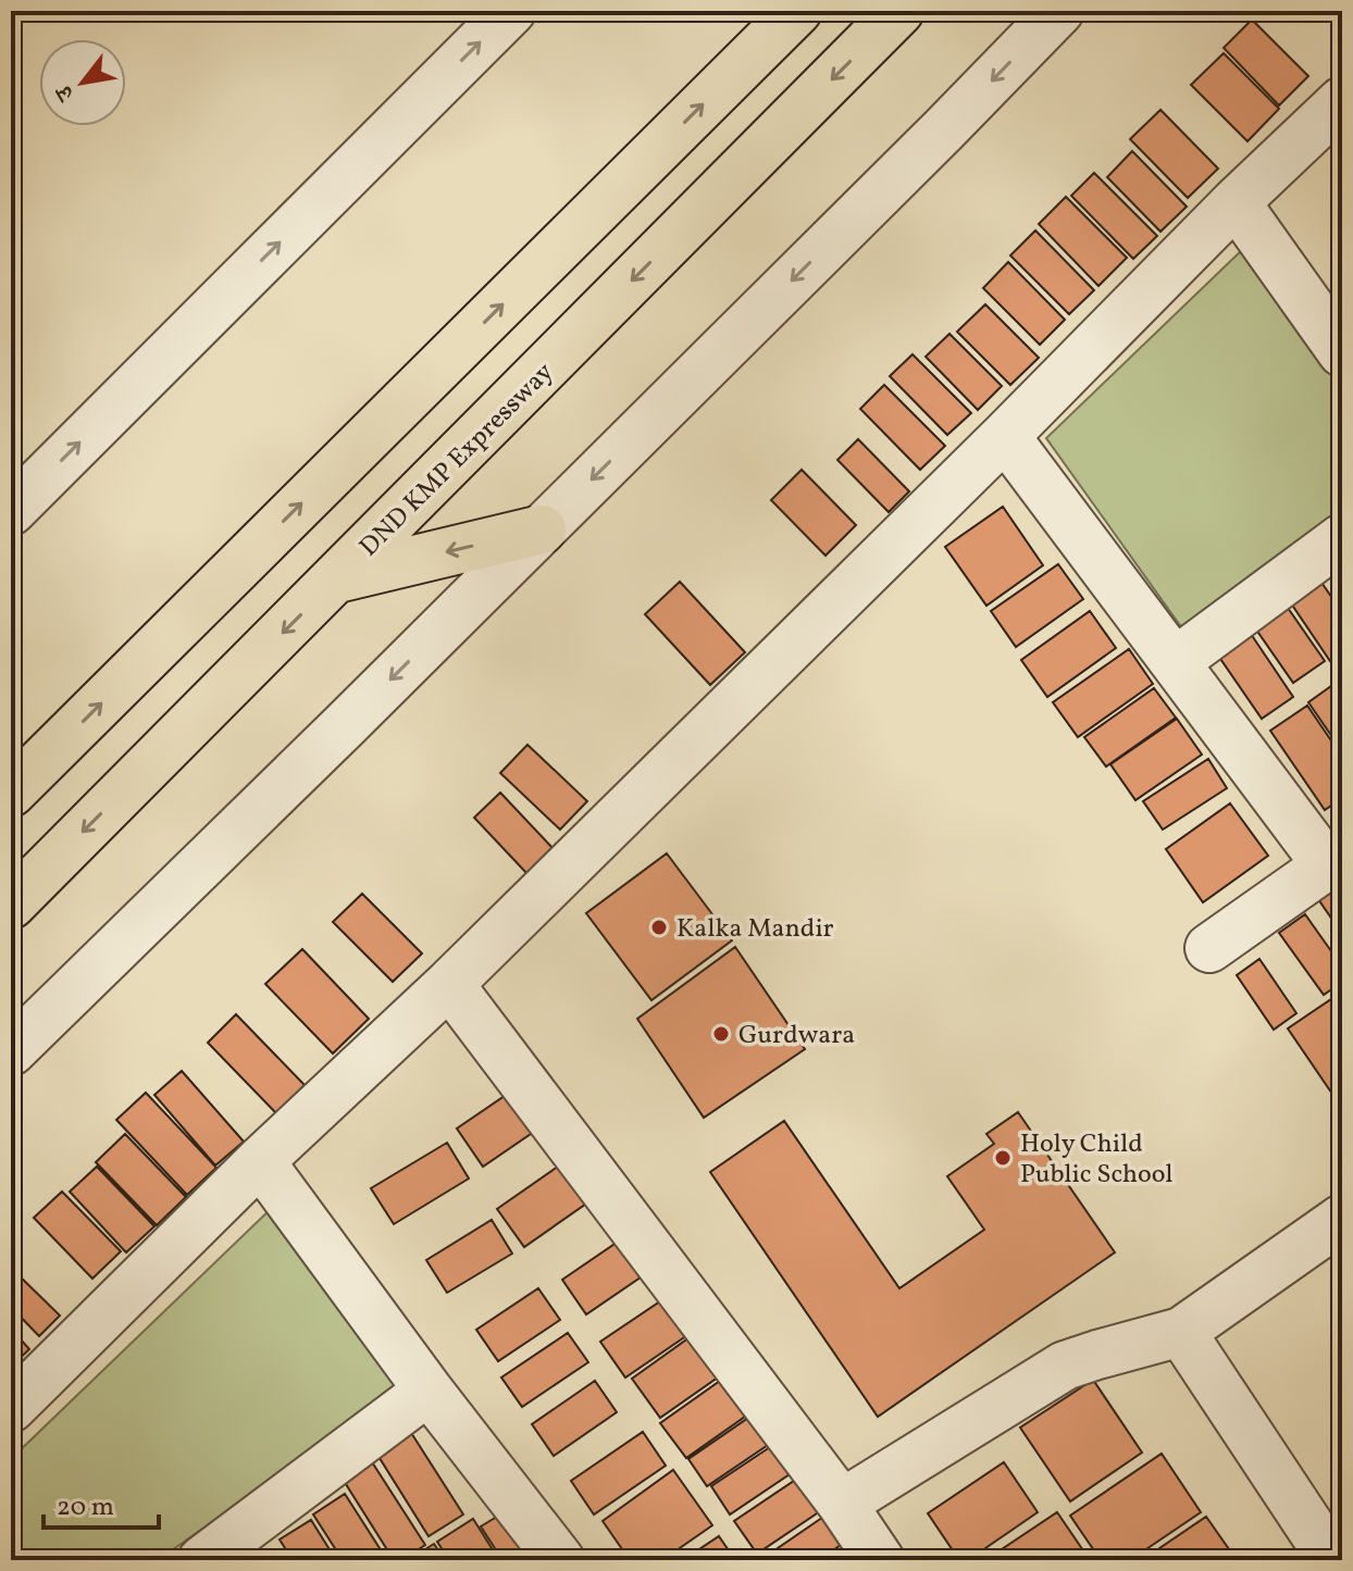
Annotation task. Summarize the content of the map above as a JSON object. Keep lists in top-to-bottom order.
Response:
{
  "streets": {
    "highway": ["DND KMP Expressway"]
  },
  "places": ["Kalka Mandir", "Gurdwara", "Holy Child Public School"],
  "scale_bar": "20 m",
  "north": "bottom left"
}
